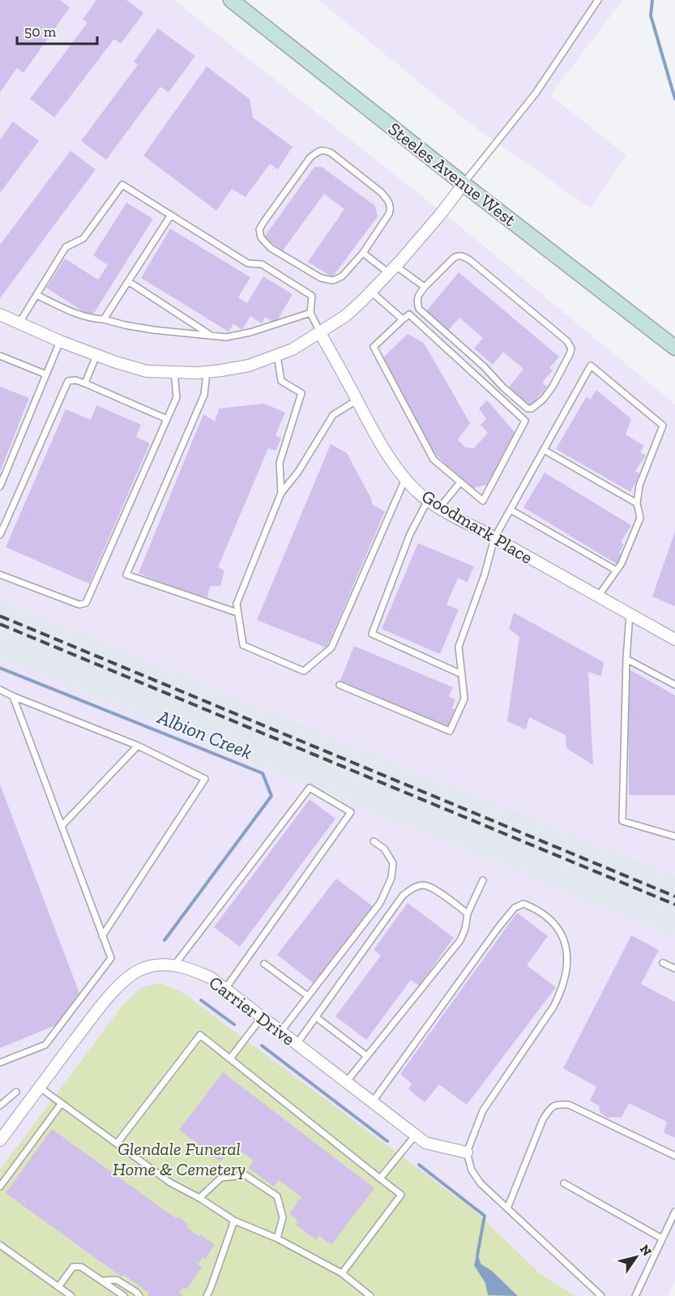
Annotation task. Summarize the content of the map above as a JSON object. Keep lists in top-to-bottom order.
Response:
{
  "streets": {
    "main road": ["Steeles Avenue West"],
    "street": ["Goodmark Place", "Carrier Drive"]
  },
  "water": ["Albion Creek"],
  "parks": ["Glendale Funeral Home & Cemetery"],
  "scale_bar": "50 m",
  "north": "top right"
}
